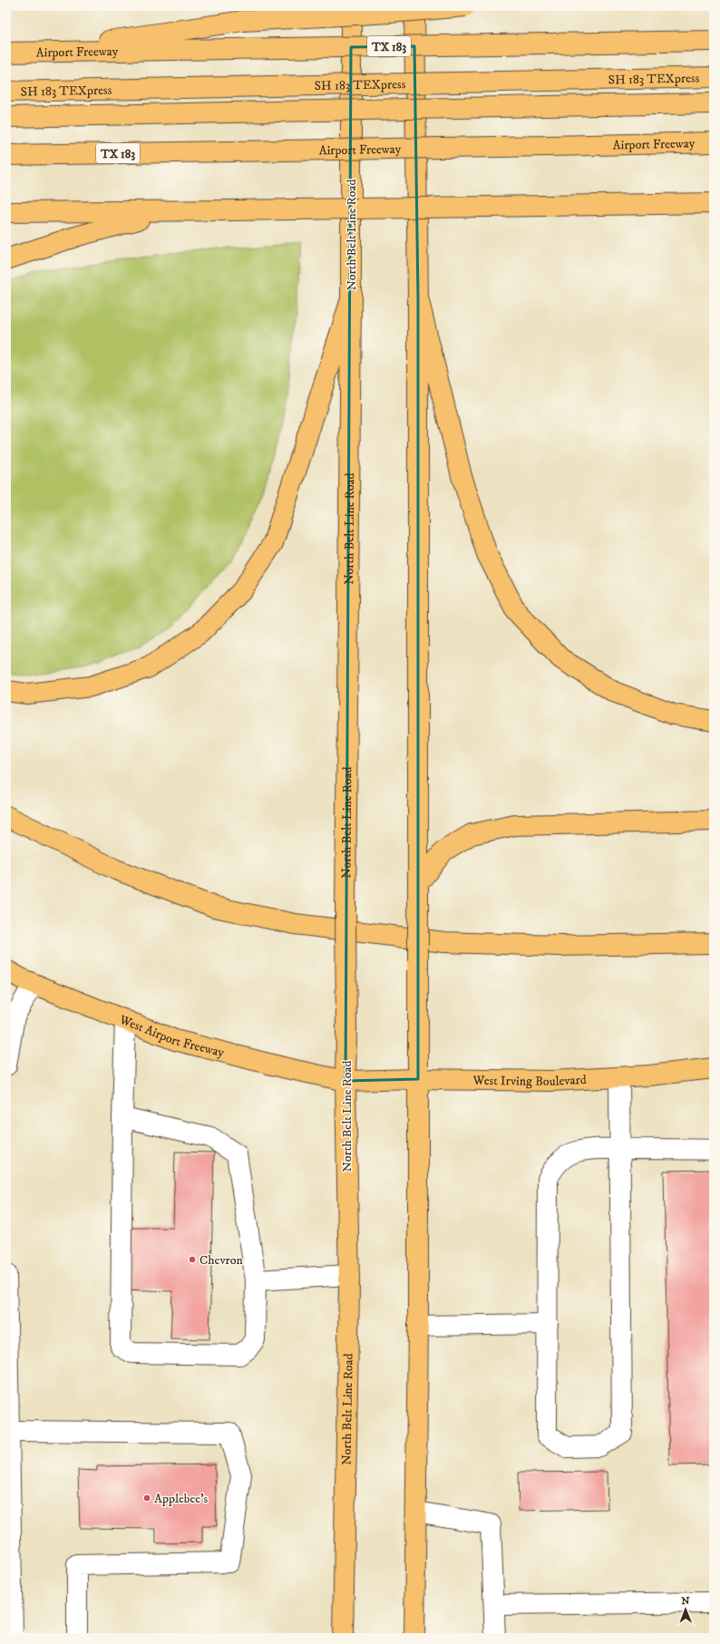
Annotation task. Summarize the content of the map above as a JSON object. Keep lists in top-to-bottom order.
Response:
{
  "streets": {
    "main road": [
      "TX 183",
      "Airport Freeway",
      "SH 183 TEXpress",
      "North Belt Line Road",
      "West Airport Freeway",
      "West Irving Boulevard"
    ]
  },
  "crossings": [
    ["North Belt Line Road", "West Airport Freeway"],
    ["North Belt Line Road", "West Irving Boulevard"],
    ["West Airport Freeway", "West Irving Boulevard"]
  ],
  "places": ["Chevron", "Applebee's"],
  "north": "top"
}
